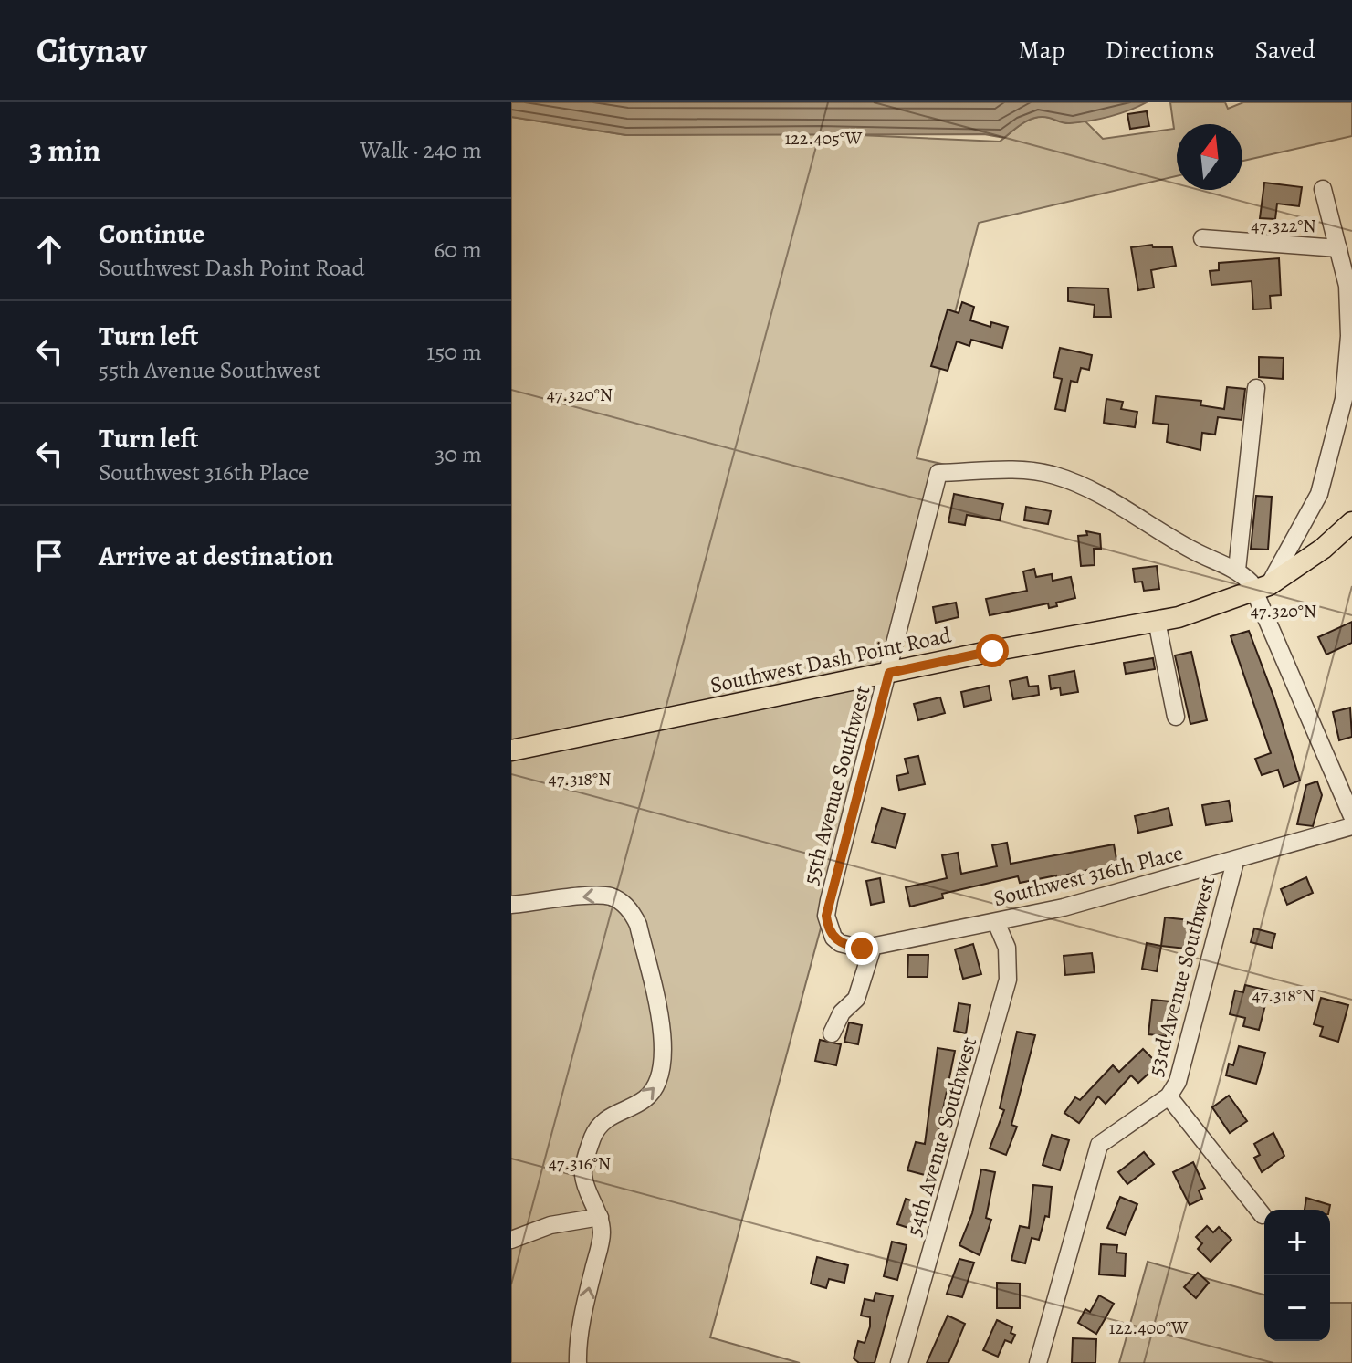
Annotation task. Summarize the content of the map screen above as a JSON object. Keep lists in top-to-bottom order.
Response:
{
  "streets": {
    "main road": ["Southwest Dash Point Road"],
    "street": [
      "55th Avenue Southwest",
      "Southwest 316th Place",
      "53rd Avenue Southwest",
      "54th Avenue Southwest"
    ]
  },
  "crossings": [
    ["Southwest Dash Point Road", "55th Avenue Southwest"],
    ["55th Avenue Southwest", "Southwest 316th Place"],
    ["Southwest 316th Place", "53rd Avenue Southwest"],
    ["Southwest 316th Place", "54th Avenue Southwest"]
  ],
  "north": "top",
  "page": {
    "header": "Citynav",
    "nav": ["Map", "Directions", "Saved"],
    "heading": ["3 min", "Walk · 240 m"],
    "list": [
      ["Continue", "Southwest Dash Point Road", "60 m"],
      ["Turn left", "55th Avenue Southwest", "150 m"],
      ["Turn left", "Southwest 316th Place", "30 m"],
      "Arrive at destination"
    ],
    "map_buttons": ["+", "−"]
  },
  "coordinates": [
    "122.405°W",
    "47.322°N",
    "47.320°N",
    "47.318°N",
    "47.316°N",
    "122.400°W"
  ]
}
